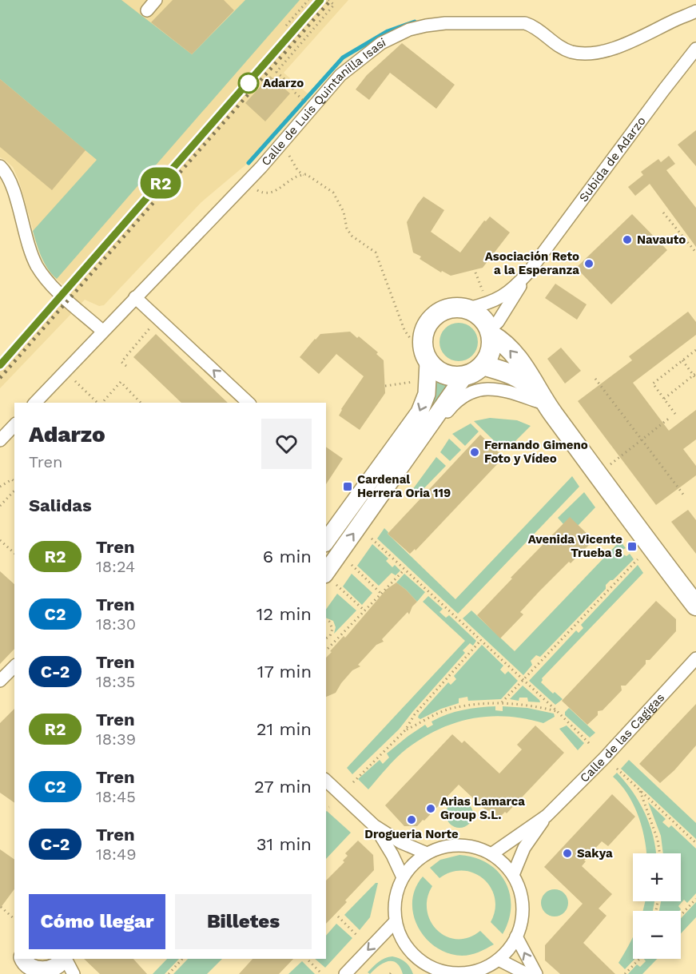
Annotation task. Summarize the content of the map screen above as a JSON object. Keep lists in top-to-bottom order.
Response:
{
  "streets": {
    "street": ["Calle de Luis Quintanilla Isasi", "Subida de Adarzo", "Calle de las Cagigas"]
  },
  "places": {
    "other": [
      "Adarzo",
      "Navauto",
      "Asociación Reto a la Esperanza",
      "Fernando Gimeno Foto y Vídeo",
      "Arias Lamarca Group S.L.",
      "Drogueria Norte",
      "Sakya"
    ],
    "transit": ["Cardenal Herrera Oria 119", "Avenida Vicente Trueba 8"]
  },
  "page": {
    "on_map": "R2",
    "heading": [
      ["Adarzo", "Tren"],
      "Salidas"
    ],
    "list": [
      {
        "mark": "R2",
        "name": "Tren",
        "note": "18:24",
        "value": "6 min"
      },
      {
        "mark": "C2",
        "name": "Tren",
        "note": "18:30",
        "value": "12 min"
      },
      {
        "mark": "C-2",
        "name": "Tren",
        "note": "18:35",
        "value": "17 min"
      },
      {
        "mark": "R2",
        "name": "Tren",
        "note": "18:39",
        "value": "21 min"
      },
      {
        "mark": "C2",
        "name": "Tren",
        "note": "18:45",
        "value": "27 min"
      },
      {
        "mark": "C-2",
        "name": "Tren",
        "note": "18:49",
        "value": "31 min"
      }
    ],
    "map_buttons": ["+", "−"],
    "buttons": ["Cómo llegar", "Billetes"]
  }
}
